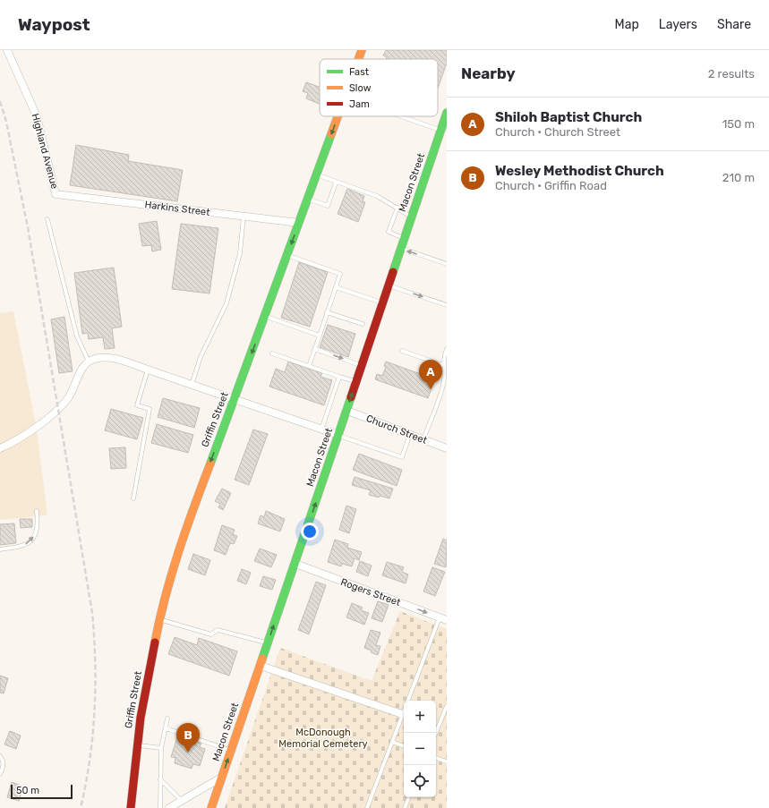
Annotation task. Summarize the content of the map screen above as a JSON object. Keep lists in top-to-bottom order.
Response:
{
  "streets": {
    "main road": ["Macon Street", "Griffin Street"],
    "street": [
      "Highland Avenue",
      "Harkins Street",
      "Church Street",
      "Rogers Street"
    ]
  },
  "crossings": [
    ["Highland Avenue", "Harkins Street"],
    ["Macon Street", "Church Street"],
    ["Macon Street", "Rogers Street"],
    ["Harkins Street", "Griffin Street"]
  ],
  "one_way": ["Macon Street", "Griffin Street", "Rogers Street"],
  "parks": ["McDonough Memorial Cemetery"],
  "legend": ["Fast", "Slow", "Jam"],
  "scale_bar": "50 m",
  "page": {
    "header": "Waypost",
    "nav": ["Map", "Layers", "Share"],
    "heading": ["Nearby", "2 results"],
    "list": [
      {
        "mark": "A",
        "name": "Shiloh Baptist Church",
        "note": "Church · Church Street",
        "value": "150 m"
      },
      {
        "mark": "B",
        "name": "Wesley Methodist Church",
        "note": "Church · Griffin Road",
        "value": "210 m"
      }
    ],
    "pins": ["A", "B"],
    "map_buttons": ["+", "−"],
    "scale": "50 m"
  }
}
